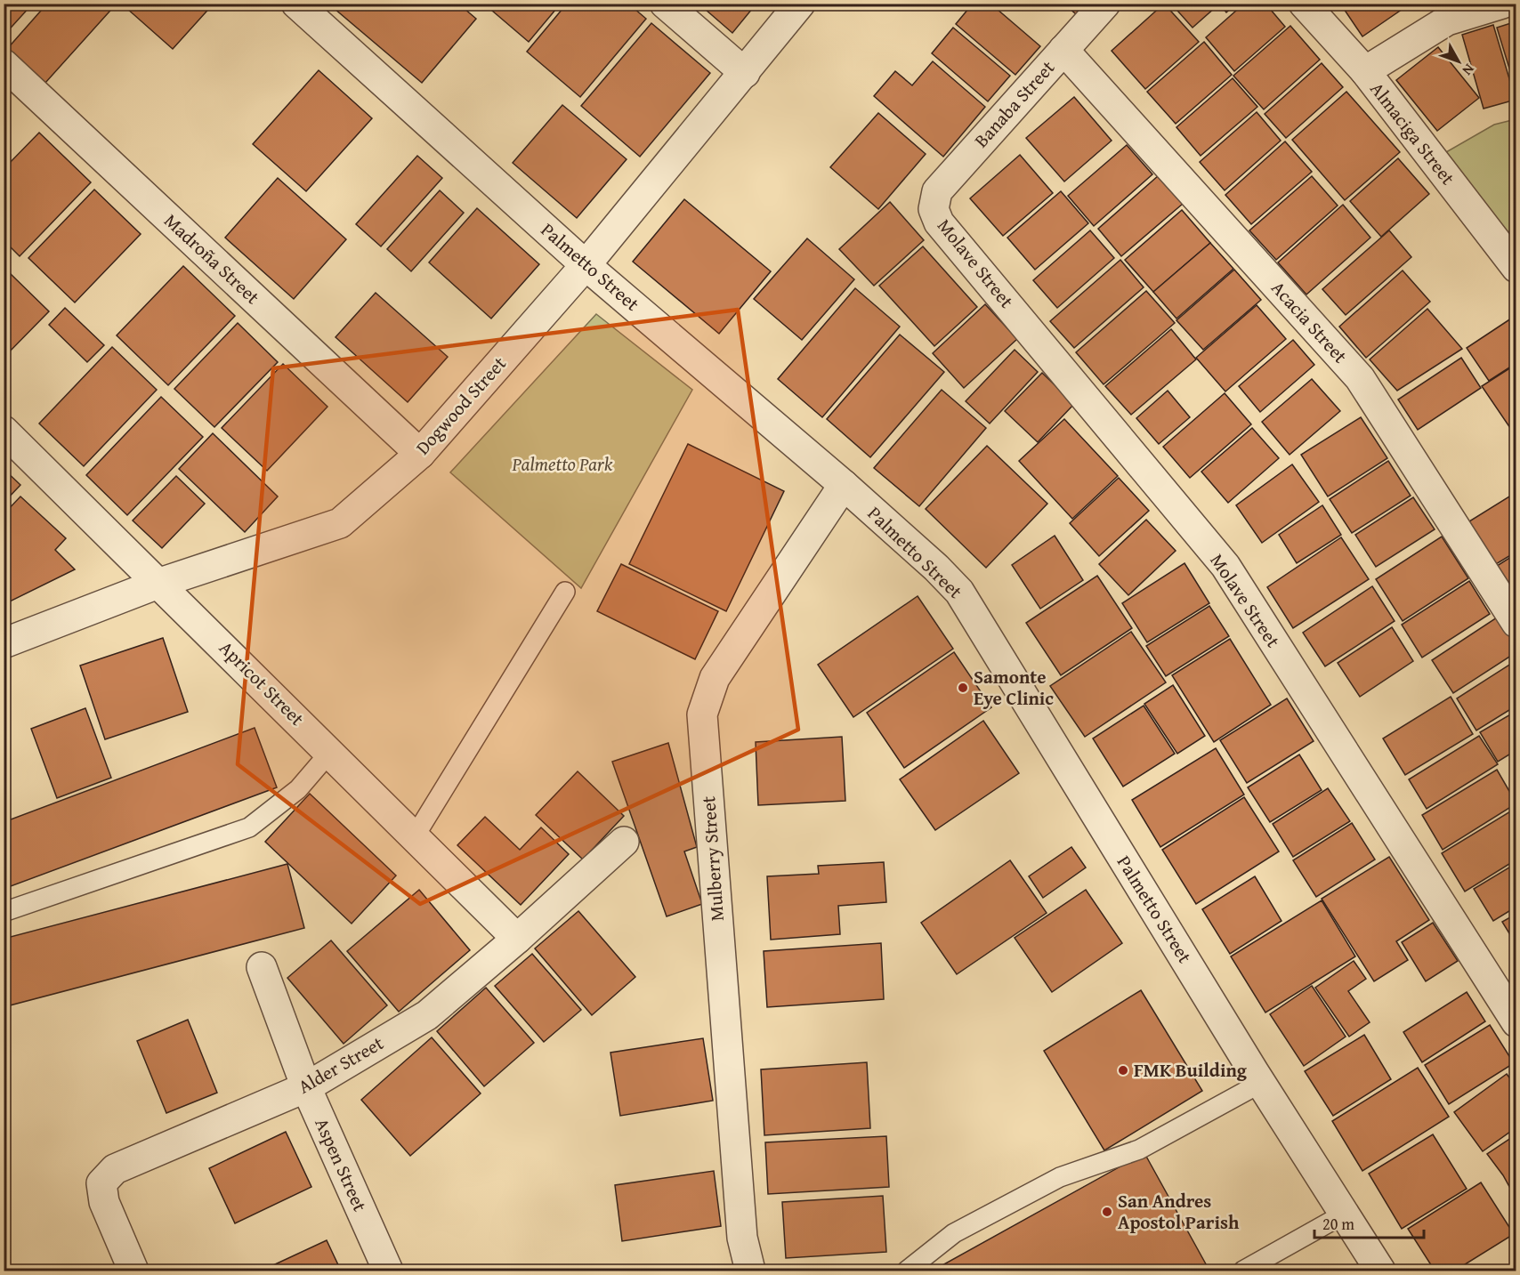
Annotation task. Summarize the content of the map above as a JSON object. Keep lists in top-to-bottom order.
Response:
{
  "streets": {
    "street": [
      "Banaba Street",
      "Almaciga Street",
      "Madroña Street",
      "Molave Street",
      "Palmetto Street",
      "Acacia Street",
      "Dogwood Street",
      "Apricot Street",
      "Mulberry Street",
      "Alder Street",
      "Aspen Street"
    ]
  },
  "crossings": [
    ["Banaba Street", "Molave Street"],
    ["Banaba Street", "Acacia Street"],
    ["Madroña Street", "Dogwood Street"],
    ["Palmetto Street", "Dogwood Street"],
    ["Palmetto Street", "Mulberry Street"],
    ["Dogwood Street", "Apricot Street"],
    ["Apricot Street", "Alder Street"],
    ["Alder Street", "Aspen Street"]
  ],
  "parks": ["Palmetto Park"],
  "places": ["Samonte Eye Clinic", "FMK Building", "San Andres Apostol Parish"],
  "scale_bar": "20 m",
  "north": "bottom right"
}
